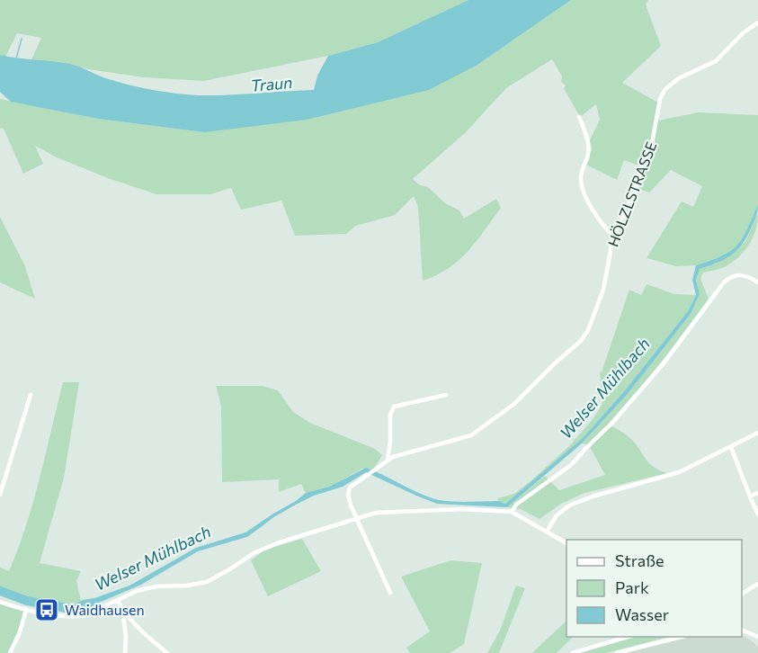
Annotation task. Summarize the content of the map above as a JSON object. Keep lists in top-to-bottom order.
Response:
{
  "streets": {
    "street": ["HÖLZLSTRASSE"]
  },
  "water": ["Traun", "Welser Mühlbach"],
  "places": {
    "bus stop": ["Waidhausen"]
  },
  "legend": ["Straße", "Park", "Wasser"]
}
